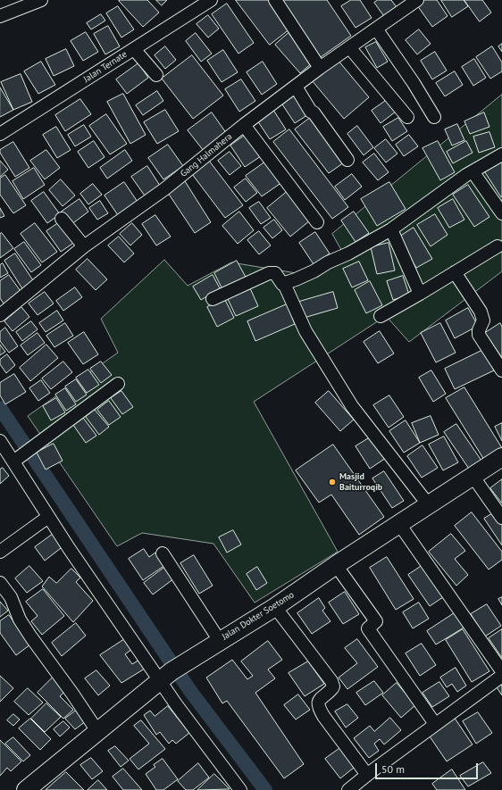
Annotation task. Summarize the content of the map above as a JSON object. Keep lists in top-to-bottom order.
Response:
{
  "streets": {
    "street": ["Jalan Ternate", "Gang Halmahera", "Jalan Dokter Soetomo"]
  },
  "places": ["Masjid Baiturroqib"],
  "scale_bar": "50 m"
}
